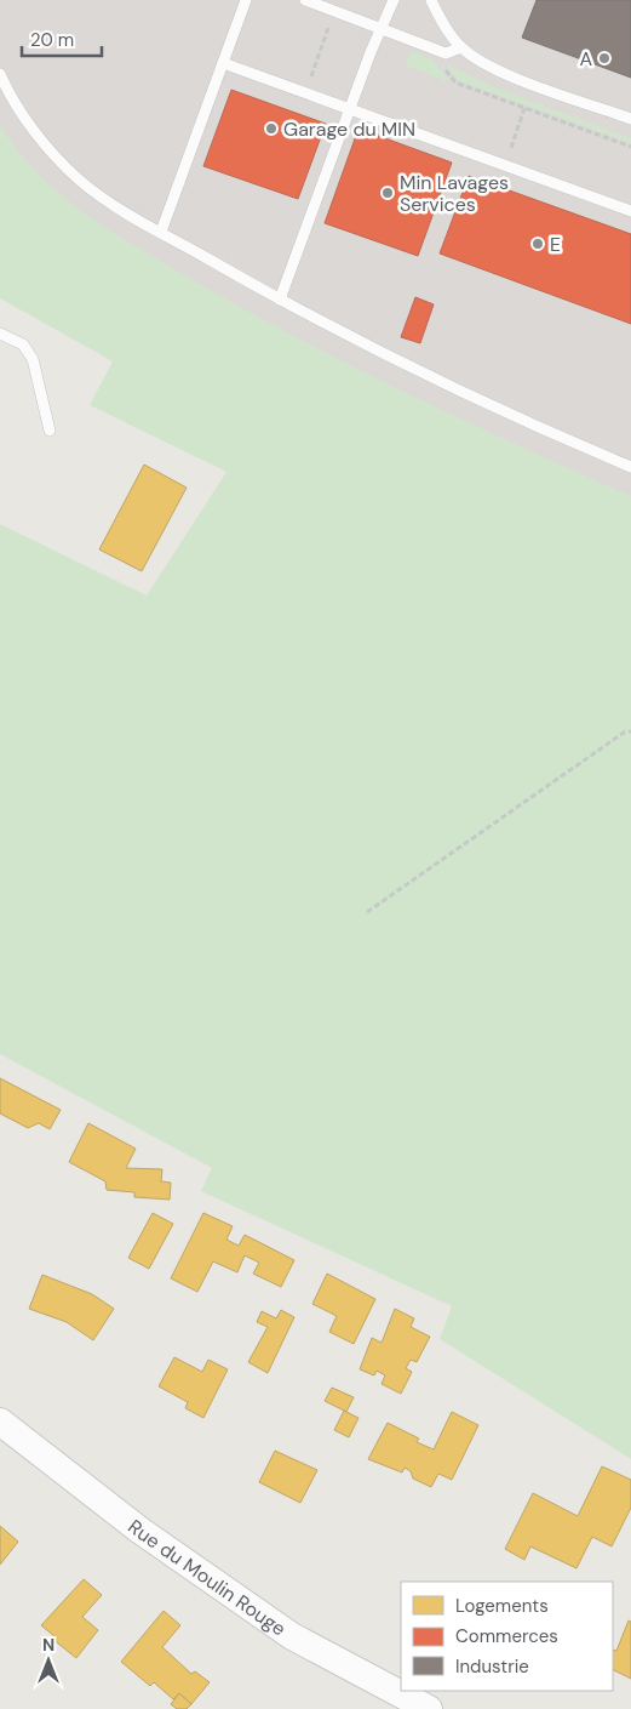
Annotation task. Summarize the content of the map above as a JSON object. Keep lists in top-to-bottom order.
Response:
{
  "streets": {
    "street": ["Rue du Moulin Rouge"]
  },
  "places": [
    "A",
    "Garage du MIN",
    "Min Lavages Services",
    "E"
  ],
  "legend": ["Logements", "Commerces", "Industrie"],
  "scale_bar": "20 m",
  "north": "top"
}
